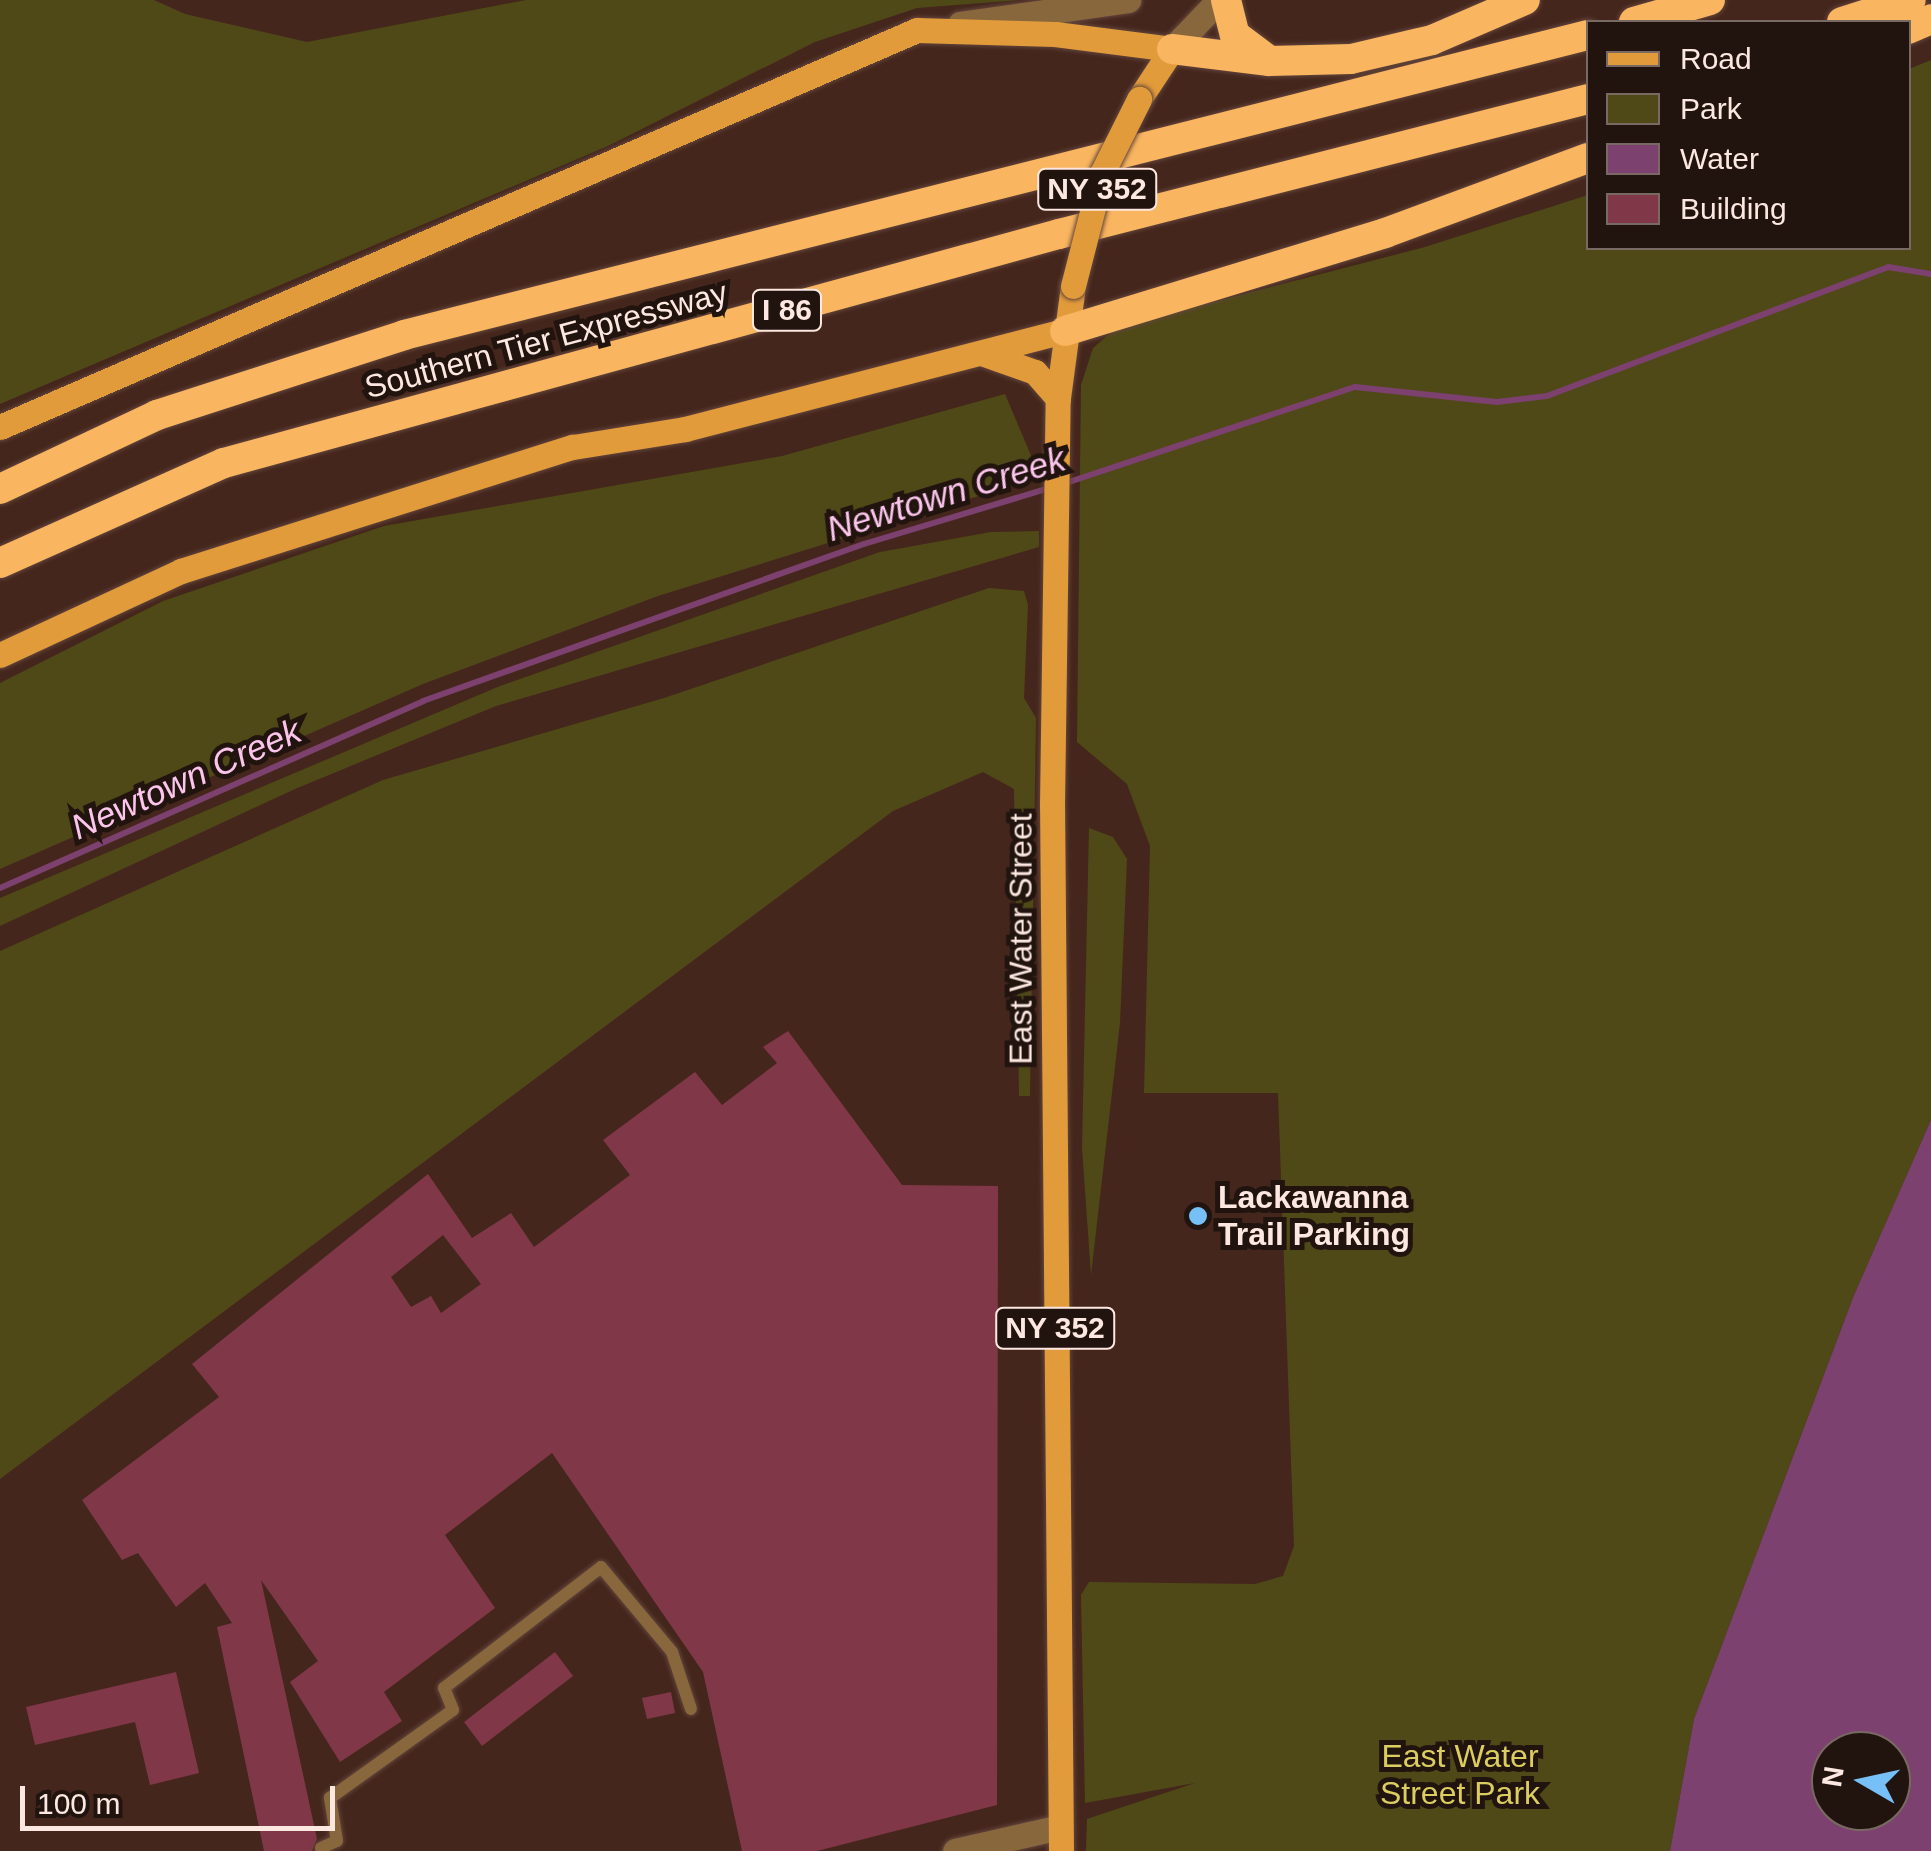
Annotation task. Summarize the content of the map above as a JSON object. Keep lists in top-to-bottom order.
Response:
{
  "streets": {
    "highway": ["I 86", "Southern Tier Expressway"],
    "main road": ["NY 352", "East Water Street"]
  },
  "water": ["Newtown Creek"],
  "parks": ["East Water Street Park"],
  "places": ["Lackawanna Trail Parking"],
  "legend": [
    "Road",
    "Park",
    "Water",
    "Building"
  ],
  "scale_bar": "100 m",
  "north": "left"
}
